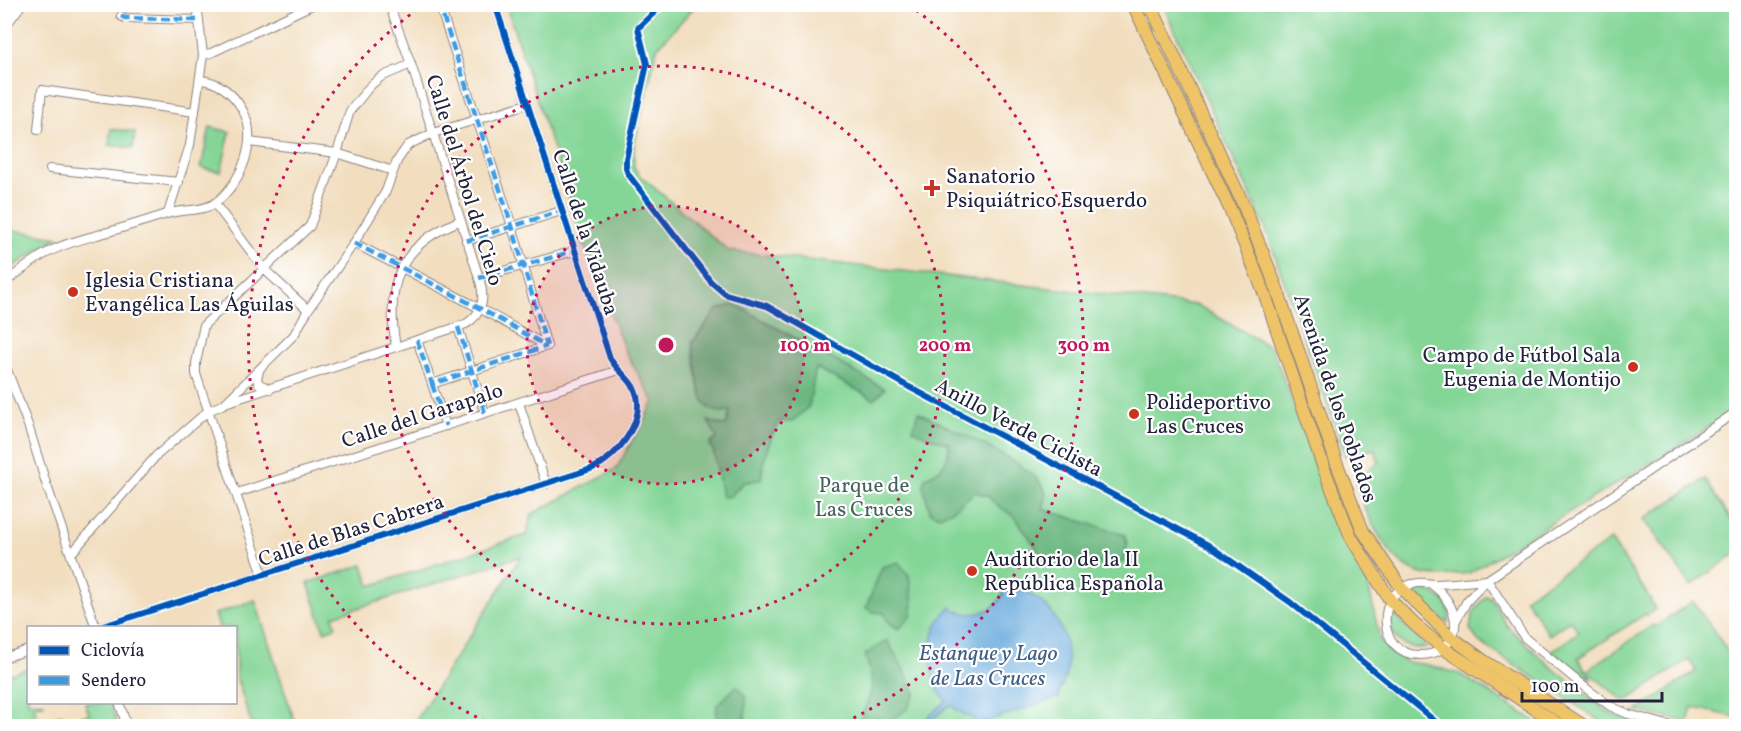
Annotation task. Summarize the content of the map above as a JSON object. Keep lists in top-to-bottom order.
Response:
{
  "streets": {
    "main road": ["Avenida de los Poblados"],
    "street": [
      "Calle del Árbol del Cielo",
      "Calle de la Vidauba",
      "Calle del Garapalo",
      "Calle de Blas Cabrera"
    ],
    "cycle path": ["Anillo Verde Ciclista"]
  },
  "crossings": [
    ["Calle de la Vidauba", "Calle del Garapalo"],
    ["Calle de la Vidauba", "Calle de Blas Cabrera"]
  ],
  "water": ["Estanque y Lago de Las Cruces"],
  "parks": ["Parque de Las Cruces"],
  "places": {
    "health": ["Sanatorio Psiquiátrico Esquerdo"],
    "other": [
      "Iglesia Cristiana Evangélica Las Águilas",
      "Campo de Fútbol Sala Eugenia de Montijo",
      "Polideportivo Las Cruces",
      "Auditorio de la II República Española"
    ]
  },
  "legend": ["Ciclovía", "Sendero"],
  "scale_bar": "100 m",
  "rings": ["100 m", "200 m", "300 m"]
}
